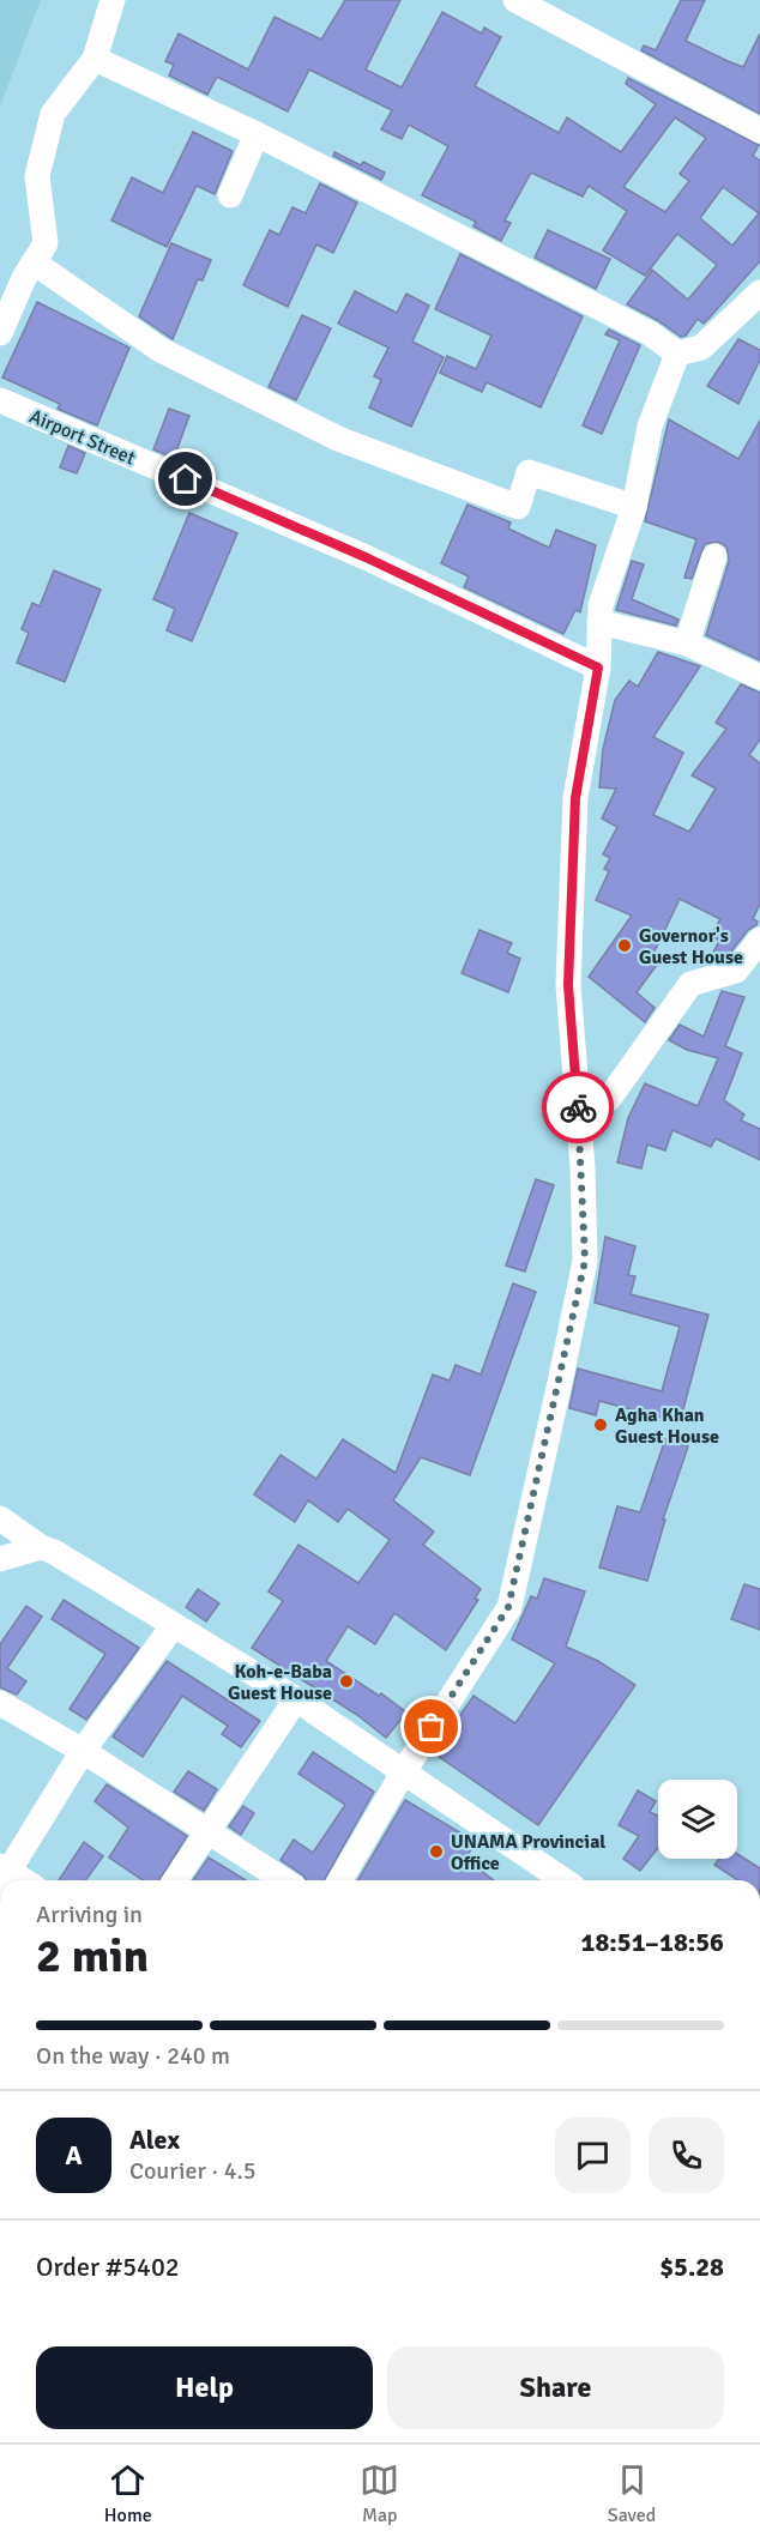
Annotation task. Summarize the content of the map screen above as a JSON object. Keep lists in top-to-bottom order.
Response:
{
  "streets": {
    "street": ["Airport Street"]
  },
  "places": [
    "Governor's Guest House",
    "Agha Khan Guest House",
    "Koh-e-Baba Guest House",
    "UNAMA Provincial Office"
  ],
  "page": {
    "heading": ["2 min", "Arriving in", "18:51–18:56"],
    "panel": [
      "Alex",
      "Courier · 4.5",
      "Order #5402",
      "$5.28"
    ],
    "bar": "On the way · 240 m",
    "round": "A",
    "buttons": ["Help", "Share"],
    "tabs": ["Home", "Map", "Saved"]
  }
}
